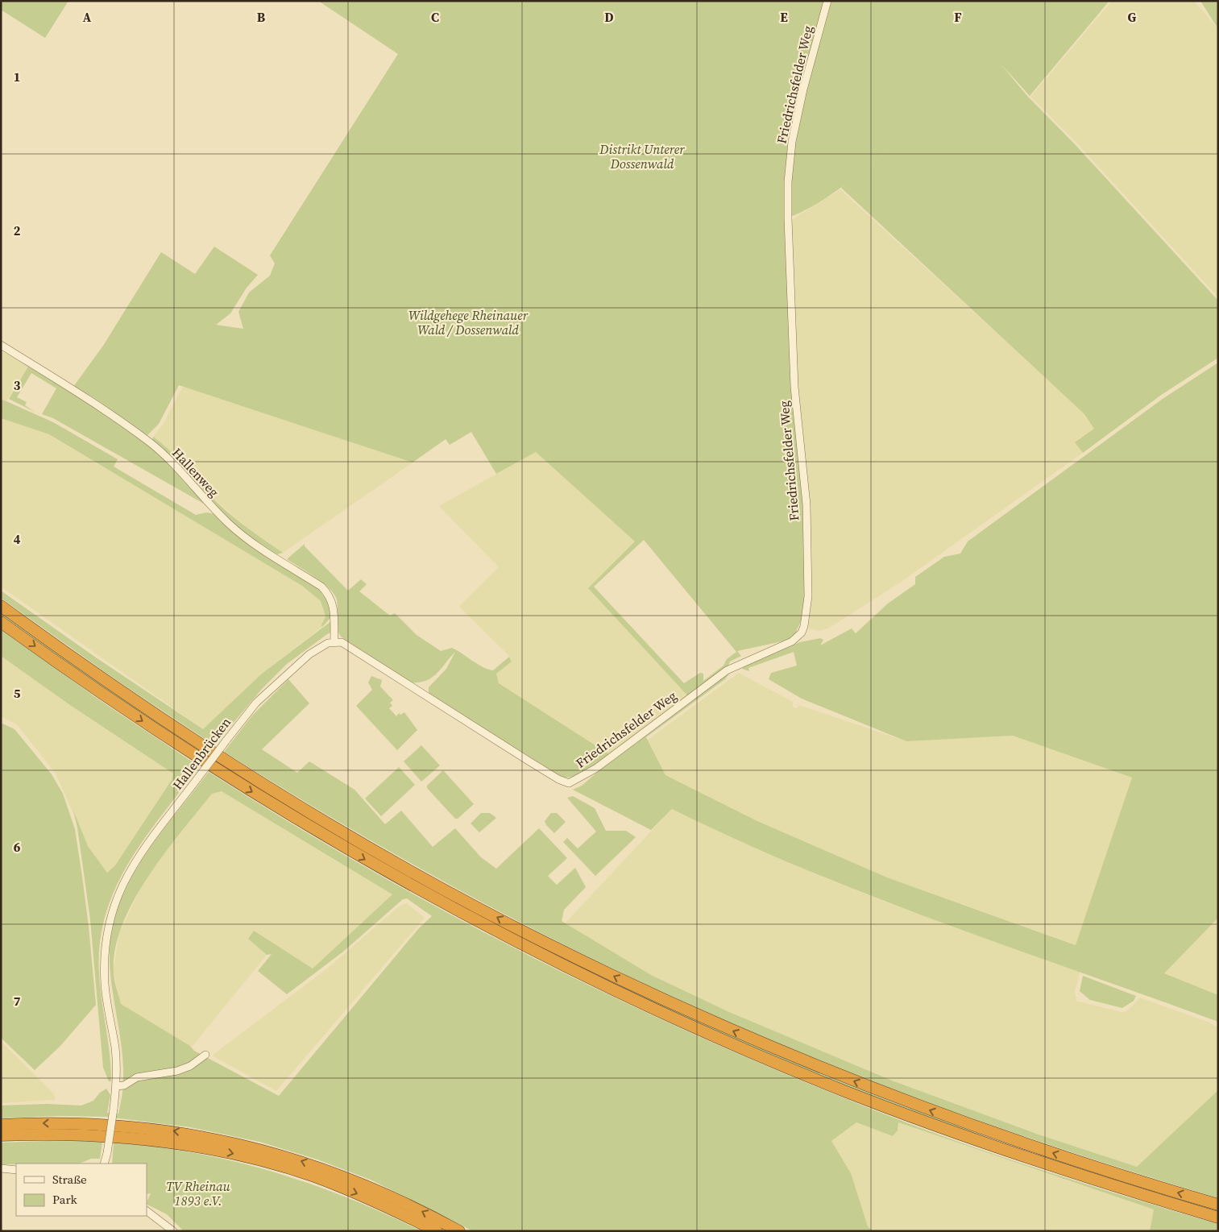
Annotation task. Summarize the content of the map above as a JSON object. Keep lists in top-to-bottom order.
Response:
{
  "streets": {
    "street": ["Friedrichsfelder Weg", "Hallenweg", "Hallenbrücken"]
  },
  "crossings": [
    ["Friedrichsfelder Weg", "Hallenweg"],
    ["Friedrichsfelder Weg", "Hallenbrücken"],
    ["Hallenweg", "Hallenbrücken"]
  ],
  "parks": ["Distrikt Unterer Dossenwald", "Wildgehege Rheinauer Wald / Dossenwald", "TV Rheinau 1893 e.V."],
  "legend": ["Straße", "Park"],
  "grid": {
    "columns": [
      "A",
      "B",
      "C",
      "D",
      "E",
      "F",
      "G"
    ],
    "rows": [
      "1",
      "2",
      "3",
      "4",
      "5",
      "6",
      "7"
    ]
  }
}
